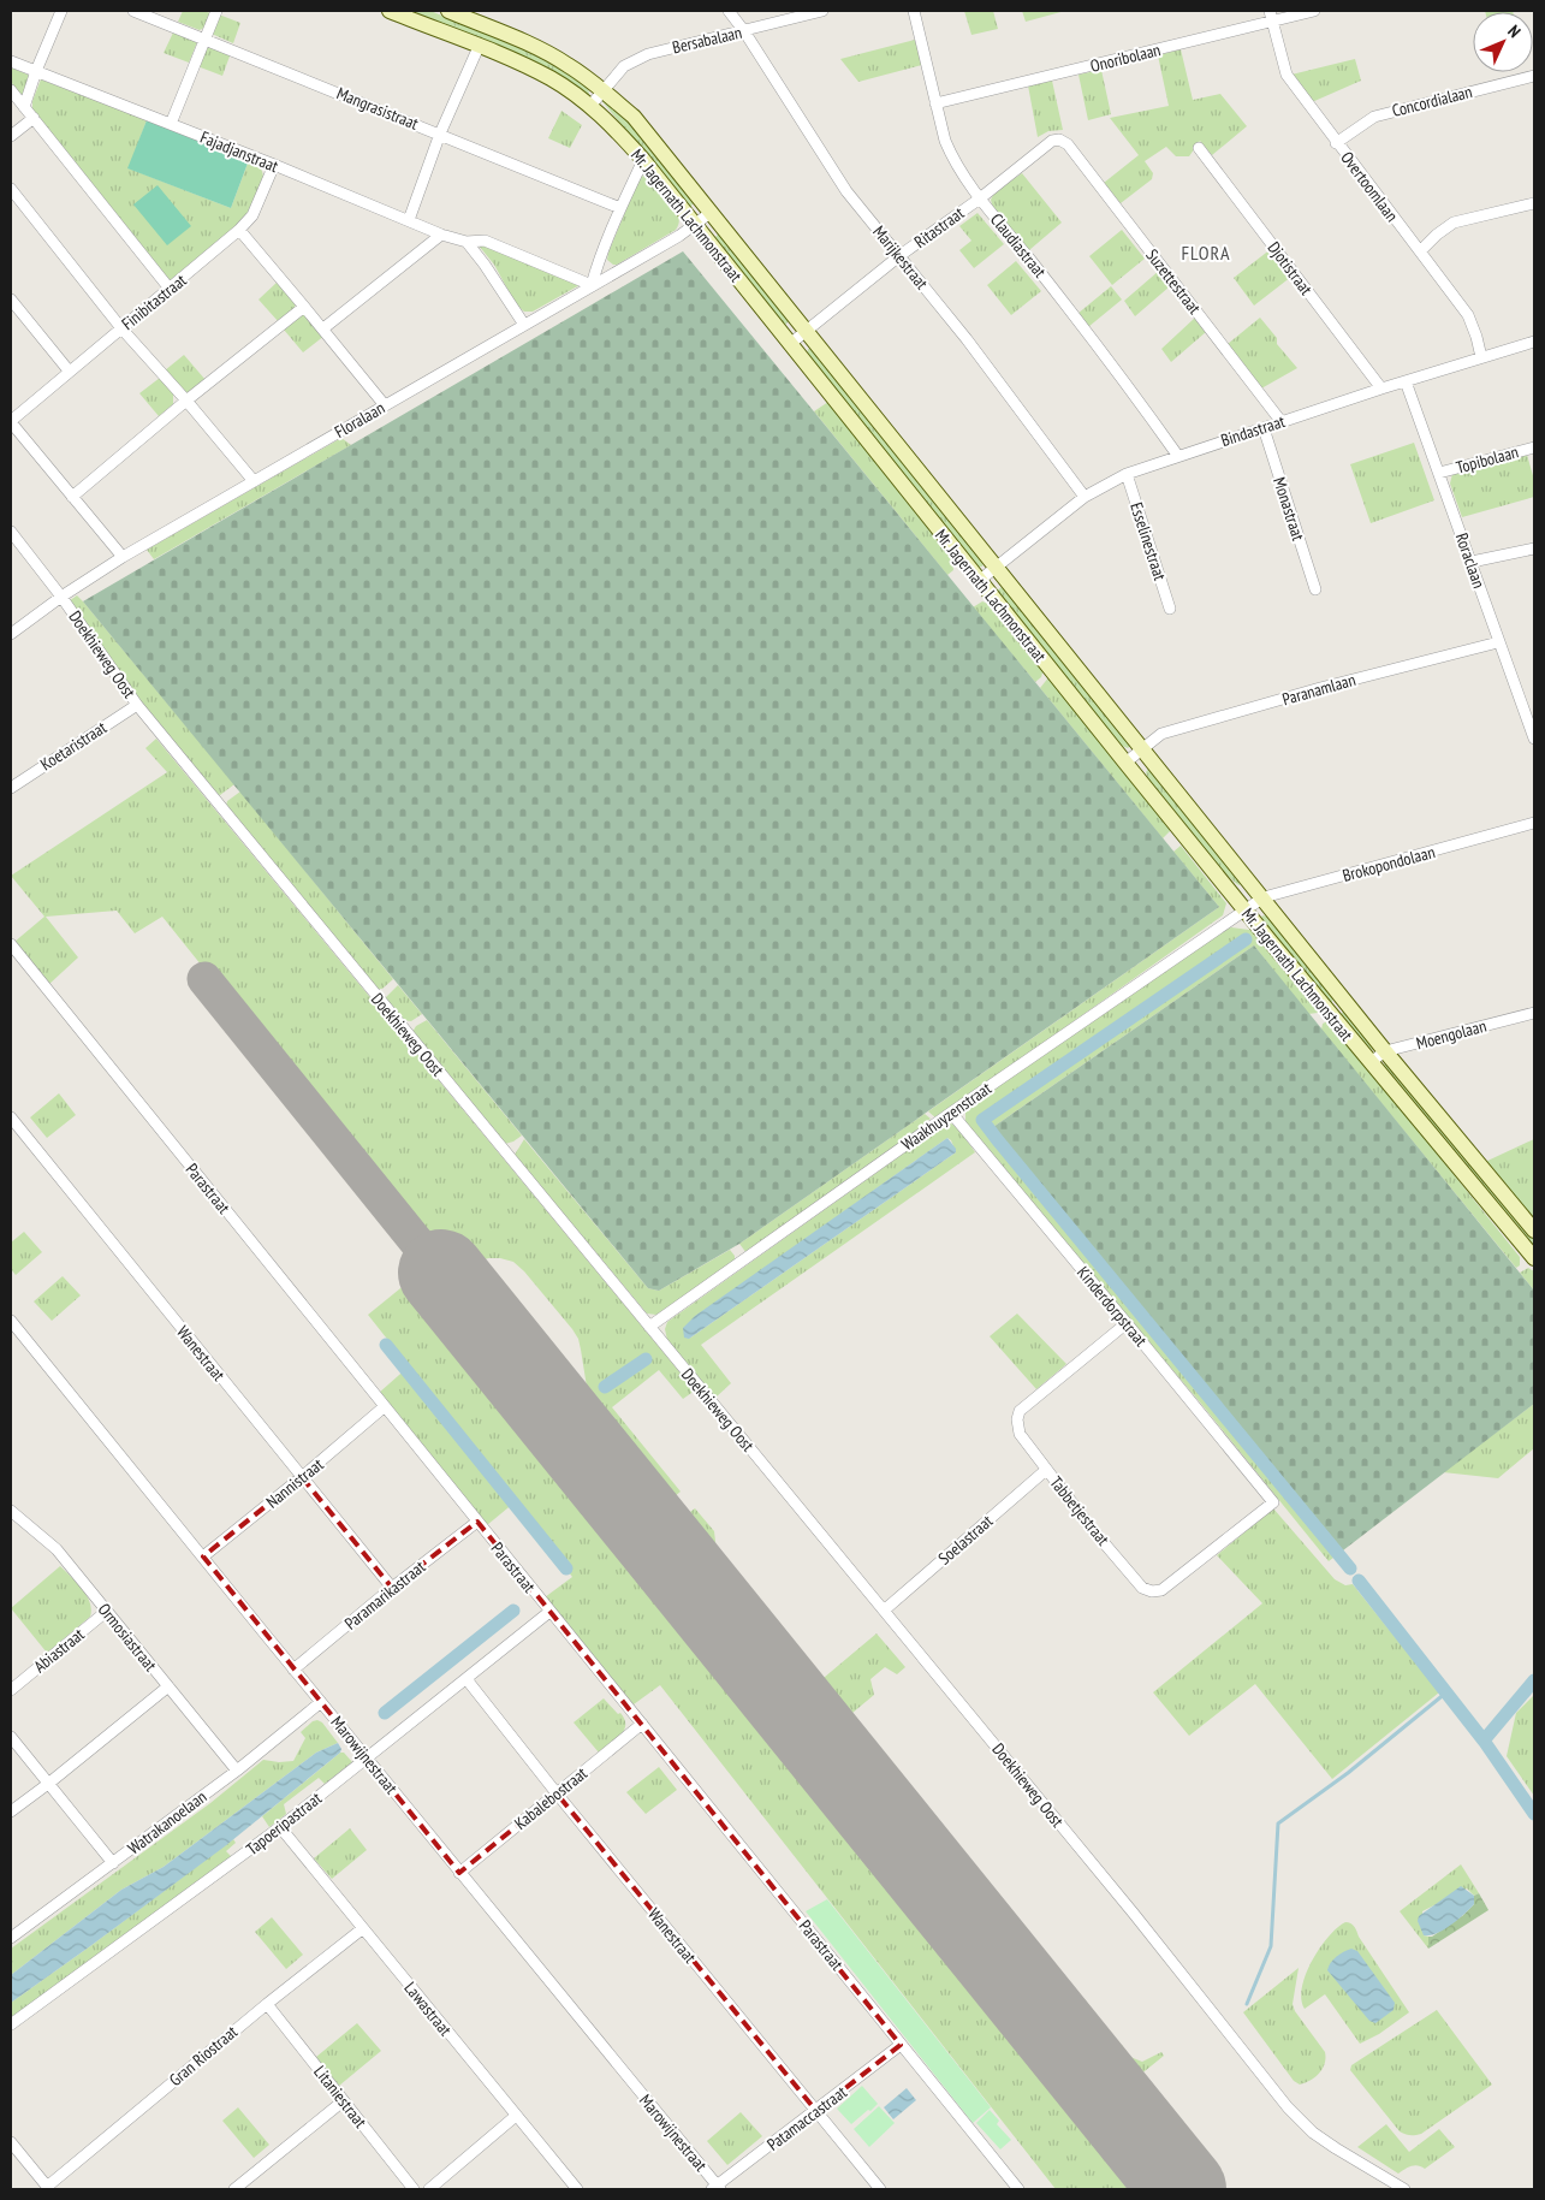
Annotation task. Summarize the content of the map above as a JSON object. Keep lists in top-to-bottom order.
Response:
{
  "streets": {
    "main road": ["Mr. Jagernath Lachmonstraat"],
    "street": [
      "Bersabalaan",
      "Onoribolaan",
      "Concordialaan",
      "Mangrasistraat",
      "Fajadjanstraat",
      "Overtoomlaan",
      "Ritastraat",
      "Claudiastraat",
      "Marijkestraat",
      "Djotistraat",
      "Suzettestraat",
      "Finibitastraat",
      "Floralaan",
      "Bindastraat",
      "Topibolaan",
      "Monastraat",
      "Esselinestraat",
      "Roraclaan",
      "Doekhieweg Oost",
      "Paranamlaan",
      "Koetaristraat",
      "Brokopondolaan",
      "Moengolaan",
      "Waakhuyzenstraat",
      "Parastraat",
      "Kinderdorpstraat",
      "Wanestraat",
      "Nannistraat",
      "Tabbetjestraat",
      "Soelastraat",
      "Paramarikastraat",
      "Ormosiastraat",
      "Abiastraat",
      "Marowijnestraat",
      "Kabalebostraat",
      "Watrakanoelaan",
      "Tapoeripastraat",
      "Lawastraat",
      "Gran Riostraat",
      "Litaniestraat",
      "Patamaccastraat"
    ]
  },
  "crossings": [
    ["Bersabalaan", "Mr. Jagernath Lachmonstraat"],
    ["Bersabalaan", "Marijkestraat"],
    ["Onoribolaan", "Overtoomlaan"],
    ["Onoribolaan", "Claudiastraat"],
    ["Concordialaan", "Overtoomlaan"],
    ["Fajadjanstraat", "Finibitastraat"],
    ["Fajadjanstraat", "Floralaan"],
    ["Overtoomlaan", "Bindastraat"],
    ["Mr. Jagernath Lachmonstraat", "Ritastraat"],
    ["Mr. Jagernath Lachmonstraat", "Floralaan"],
    ["Mr. Jagernath Lachmonstraat", "Bindastraat"],
    ["Mr. Jagernath Lachmonstraat", "Paranamlaan"],
    ["Mr. Jagernath Lachmonstraat", "Brokopondolaan"],
    ["Mr. Jagernath Lachmonstraat", "Moengolaan"],
    ["Mr. Jagernath Lachmonstraat", "Waakhuyzenstraat"],
    ["Ritastraat", "Claudiastraat"],
    ["Ritastraat", "Marijkestraat"],
    ["Ritastraat", "Suzettestraat"],
    ["Claudiastraat", "Bindastraat"],
    ["Marijkestraat", "Bindastraat"],
    ["Djotistraat", "Bindastraat"],
    ["Suzettestraat", "Bindastraat"],
    ["Floralaan", "Doekhieweg Oost"],
    ["Bindastraat", "Monastraat"],
    ["Bindastraat", "Esselinestraat"],
    ["Bindastraat", "Roraclaan"],
    ["Topibolaan", "Roraclaan"],
    ["Roraclaan", "Paranamlaan"],
    ["Doekhieweg Oost", "Koetaristraat"],
    ["Doekhieweg Oost", "Waakhuyzenstraat"],
    ["Doekhieweg Oost", "Soelastraat"],
    ["Brokopondolaan", "Waakhuyzenstraat"],
    ["Waakhuyzenstraat", "Kinderdorpstraat"],
    ["Parastraat", "Nannistraat"],
    ["Parastraat", "Paramarikastraat"],
    ["Parastraat", "Kabalebostraat"],
    ["Parastraat", "Tapoeripastraat"],
    ["Parastraat", "Patamaccastraat"],
    ["Kinderdorpstraat", "Tabbetjestraat"],
    ["Wanestraat", "Nannistraat"],
    ["Wanestraat", "Paramarikastraat"],
    ["Wanestraat", "Kabalebostraat"],
    ["Wanestraat", "Tapoeripastraat"],
    ["Wanestraat", "Patamaccastraat"],
    ["Nannistraat", "Marowijnestraat"],
    ["Tabbetjestraat", "Soelastraat"],
    ["Paramarikastraat", "Marowijnestraat"],
    ["Ormosiastraat", "Abiastraat"],
    ["Ormosiastraat", "Watrakanoelaan"],
    ["Marowijnestraat", "Kabalebostraat"],
    ["Marowijnestraat", "Watrakanoelaan"],
    ["Marowijnestraat", "Tapoeripastraat"],
    ["Marowijnestraat", "Patamaccastraat"],
    ["Tapoeripastraat", "Lawastraat"],
    ["Lawastraat", "Gran Riostraat"],
    ["Gran Riostraat", "Litaniestraat"]
  ],
  "districts": ["FLORA"],
  "north": "top right"
}
